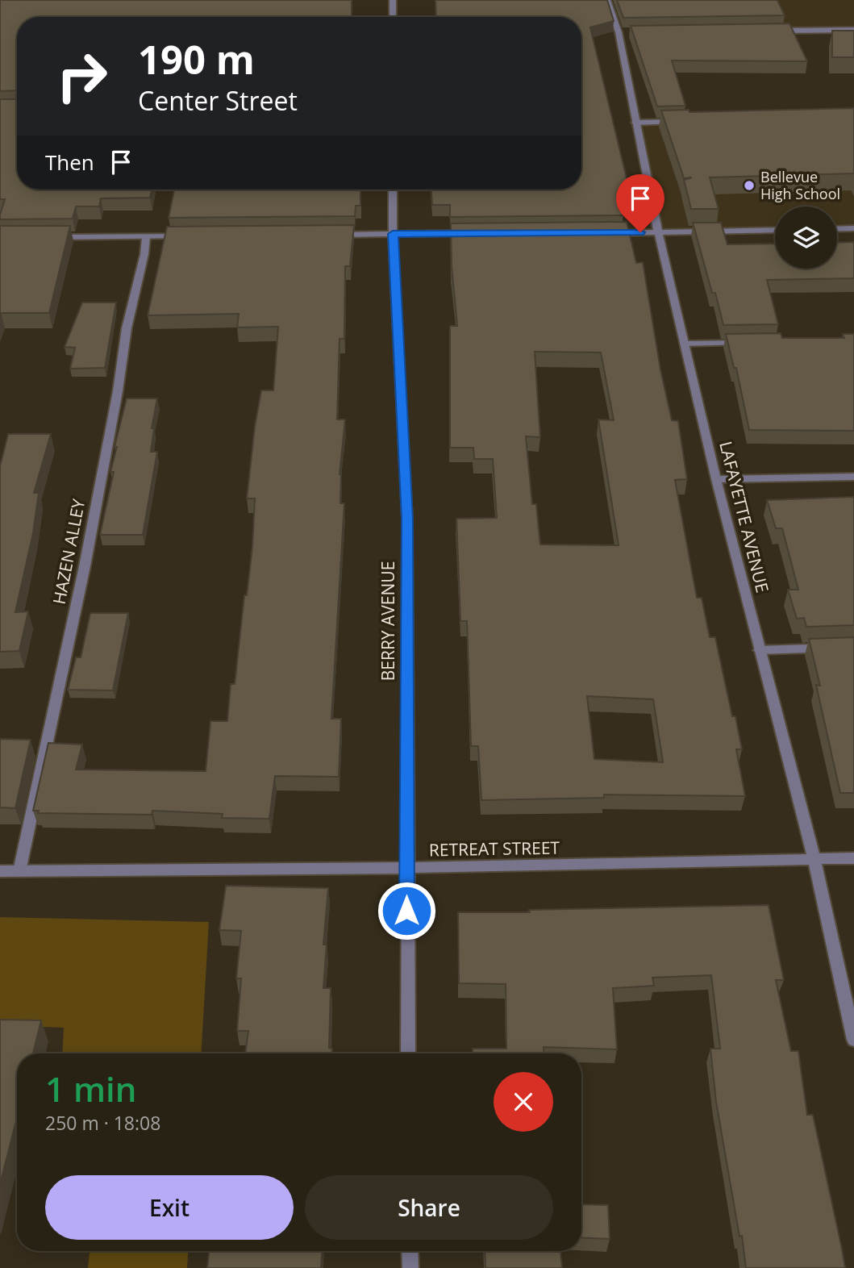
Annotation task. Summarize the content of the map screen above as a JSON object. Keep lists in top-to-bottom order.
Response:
{
  "streets": {
    "street": [
      "LAFAYETTE AVENUE",
      "HAZEN ALLEY",
      "BERRY AVENUE",
      "RETREAT STREET"
    ]
  },
  "crossings": [
    ["LAFAYETTE AVENUE", "RETREAT STREET"],
    ["HAZEN ALLEY", "RETREAT STREET"],
    ["BERRY AVENUE", "RETREAT STREET"]
  ],
  "places": ["Bellevue High School"],
  "page": {
    "turn": ["190 m", "Center Street"],
    "then": "Then",
    "heading": ["1 min", "250 m · 18:08"],
    "buttons": ["Exit", "Share"]
  }
}
